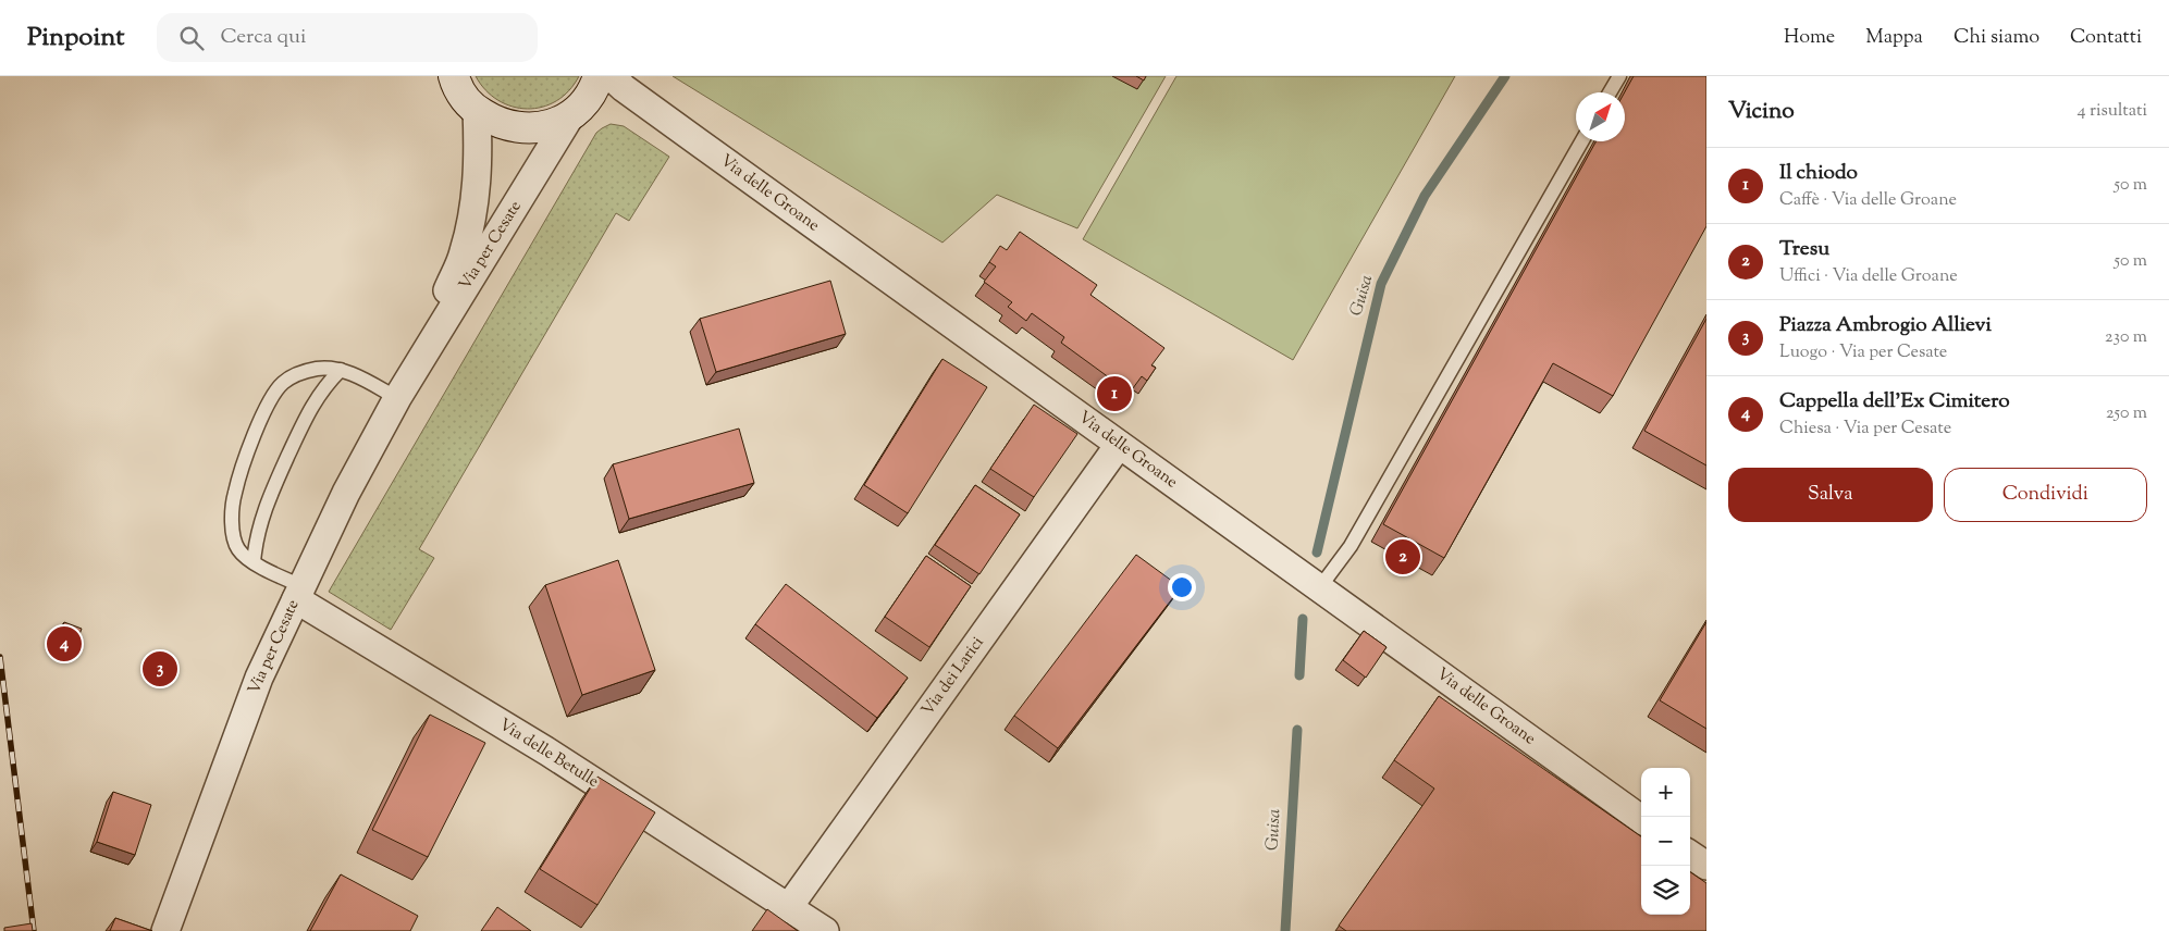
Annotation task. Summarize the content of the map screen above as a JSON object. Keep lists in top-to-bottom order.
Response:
{
  "streets": {
    "street": [
      "Via delle Groane",
      "Via per Cesate",
      "Via dei Larici",
      "Via delle Betulle"
    ]
  },
  "crossings": [
    ["Via delle Groane", "Via dei Larici"],
    ["Via per Cesate", "Via delle Betulle"],
    ["Via dei Larici", "Via delle Betulle"]
  ],
  "water": ["Guisa"],
  "north": "top right",
  "page": {
    "header": "Pinpoint",
    "search": "Cerca qui",
    "nav": [
      "Home",
      "Mappa",
      "Chi siamo",
      "Contatti"
    ],
    "heading": ["Vicino", "4 risultati"],
    "list": [
      {
        "mark": "1",
        "name": "Il chiodo",
        "note": "Caffè · Via delle Groane",
        "value": "50 m"
      },
      {
        "mark": "2",
        "name": "Tresu",
        "note": "Uffici · Via delle Groane",
        "value": "50 m"
      },
      {
        "mark": "3",
        "name": "Piazza Ambrogio Allievi",
        "note": "Luogo · Via per Cesate",
        "value": "230 m"
      },
      {
        "mark": "4",
        "name": "Cappella dell'Ex Cimitero",
        "note": "Chiesa · Via per Cesate",
        "value": "250 m"
      }
    ],
    "pins": [
      "1",
      "2",
      "4",
      "3"
    ],
    "buttons": ["Salva", "Condividi"],
    "map_buttons": ["+", "−"]
  }
}
